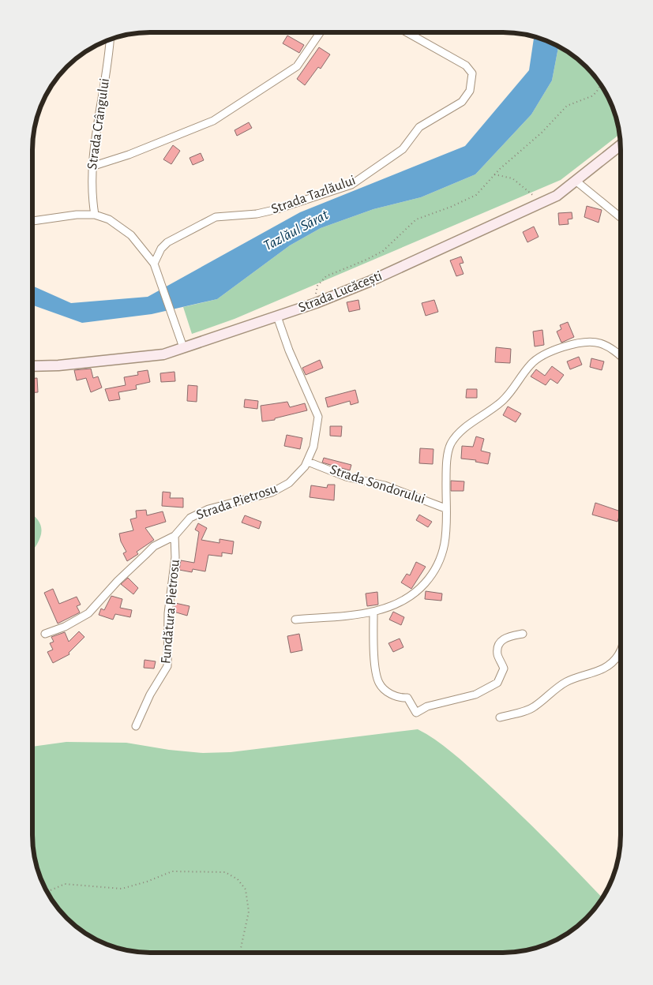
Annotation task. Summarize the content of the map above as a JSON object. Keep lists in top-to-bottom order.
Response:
{
  "streets": {
    "main road": ["Strada Lucăcești"],
    "street": [
      "Strada Crângului",
      "Strada Tazlăului",
      "Strada Sondorului",
      "Strada Pietrosu",
      "Fundătura Pietrosu"
    ]
  },
  "crossings": [
    ["Strada Lucăcești", "Strada Pietrosu"],
    ["Strada Sondorului", "Strada Pietrosu"],
    ["Strada Pietrosu", "Fundătura Pietrosu"]
  ],
  "water": ["Tazlăul Sărat"]
}
